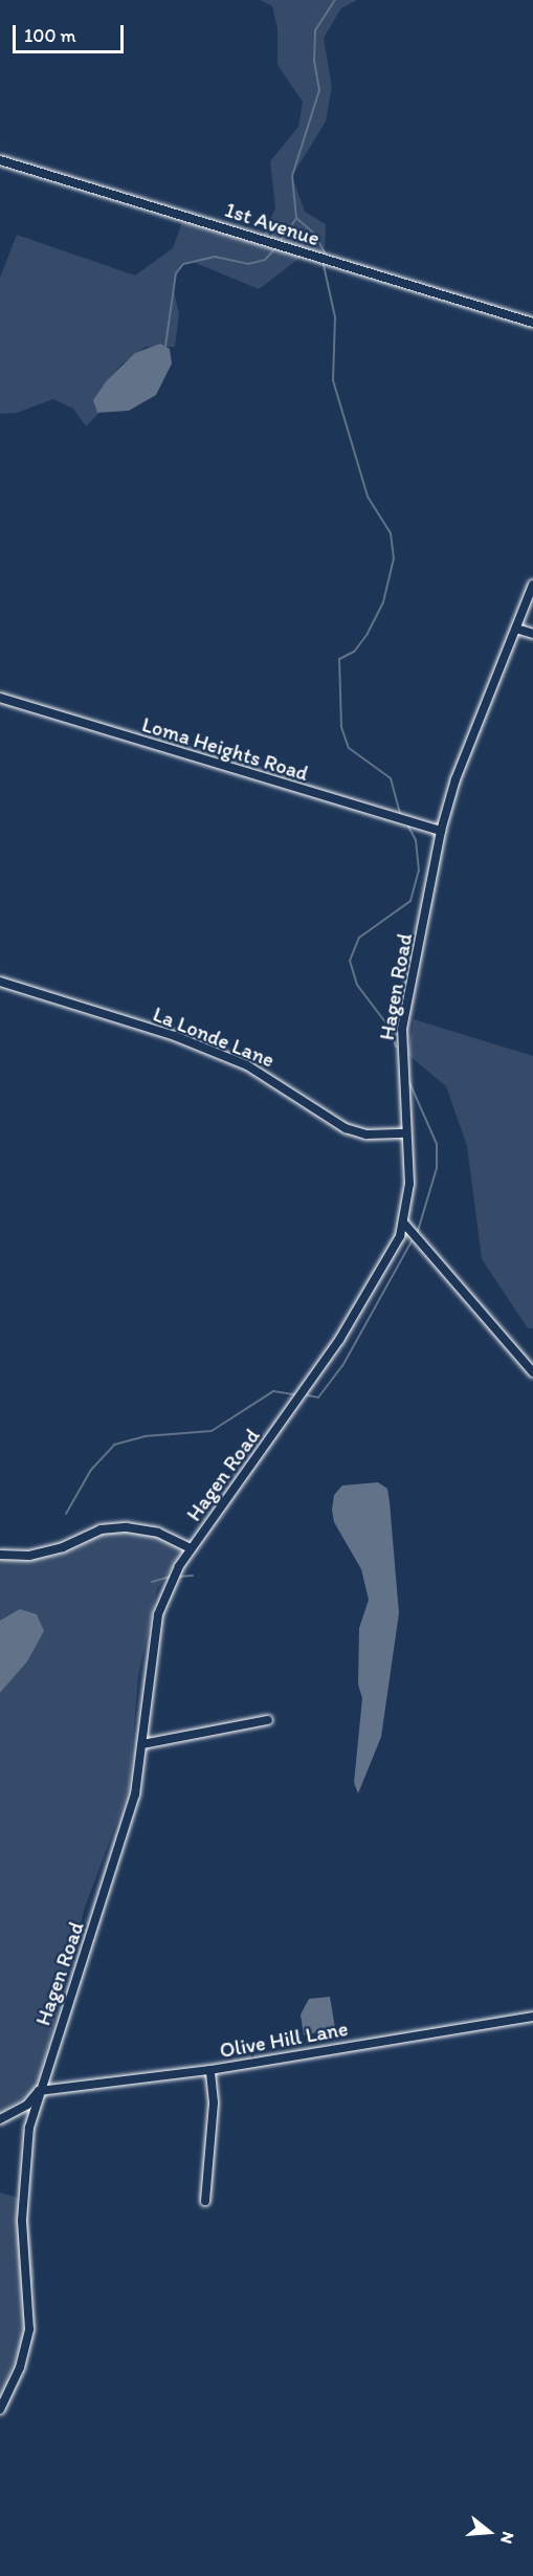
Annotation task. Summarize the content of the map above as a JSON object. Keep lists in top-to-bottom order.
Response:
{
  "streets": {
    "street": [
      "1st Avenue",
      "Loma Heights Road",
      "Hagen Road",
      "La Londe Lane",
      "Olive Hill Lane"
    ]
  },
  "crossings": [
    ["Loma Heights Road", "Hagen Road"],
    ["Hagen Road", "La Londe Lane"],
    ["Hagen Road", "Olive Hill Lane"]
  ],
  "scale_bar": "100 m",
  "north": "right"
}
